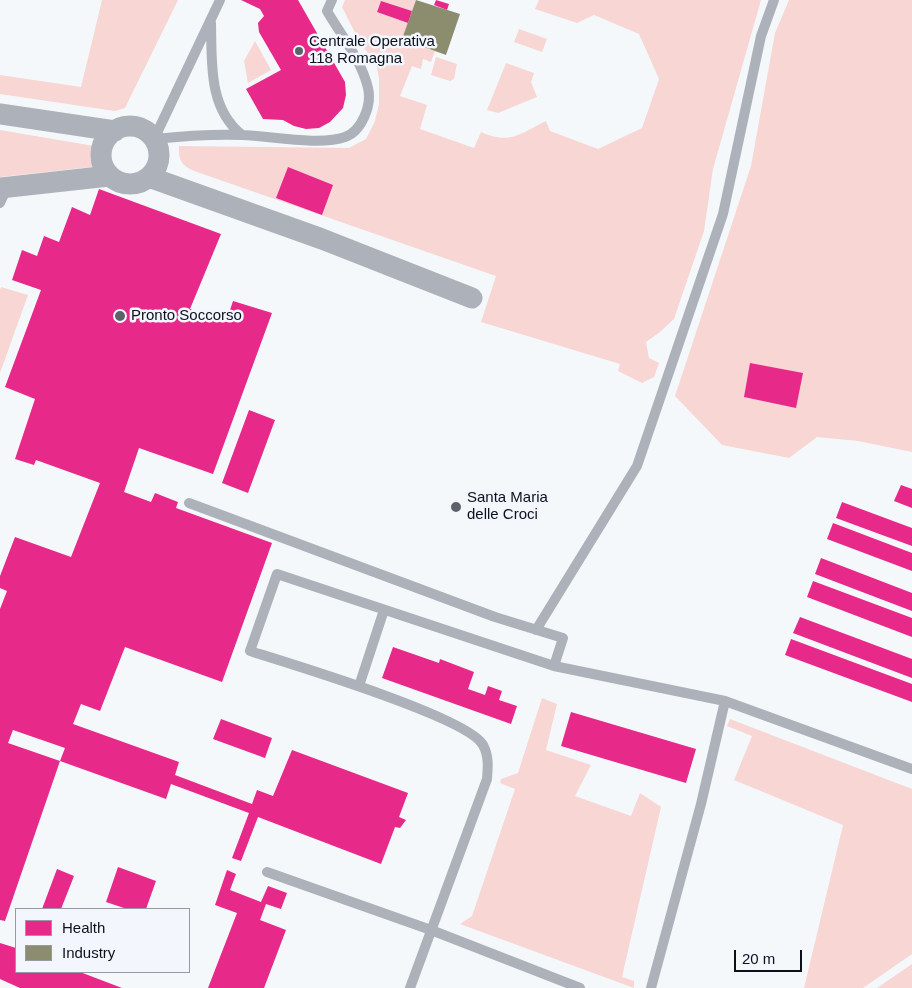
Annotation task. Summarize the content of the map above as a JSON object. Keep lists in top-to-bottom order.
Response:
{
  "places": ["Centrale Operativa 118 Romagna", "Pronto Soccorso", "Santa Maria delle Croci"],
  "legend": ["Health", "Industry"],
  "scale_bar": "20 m"
}
